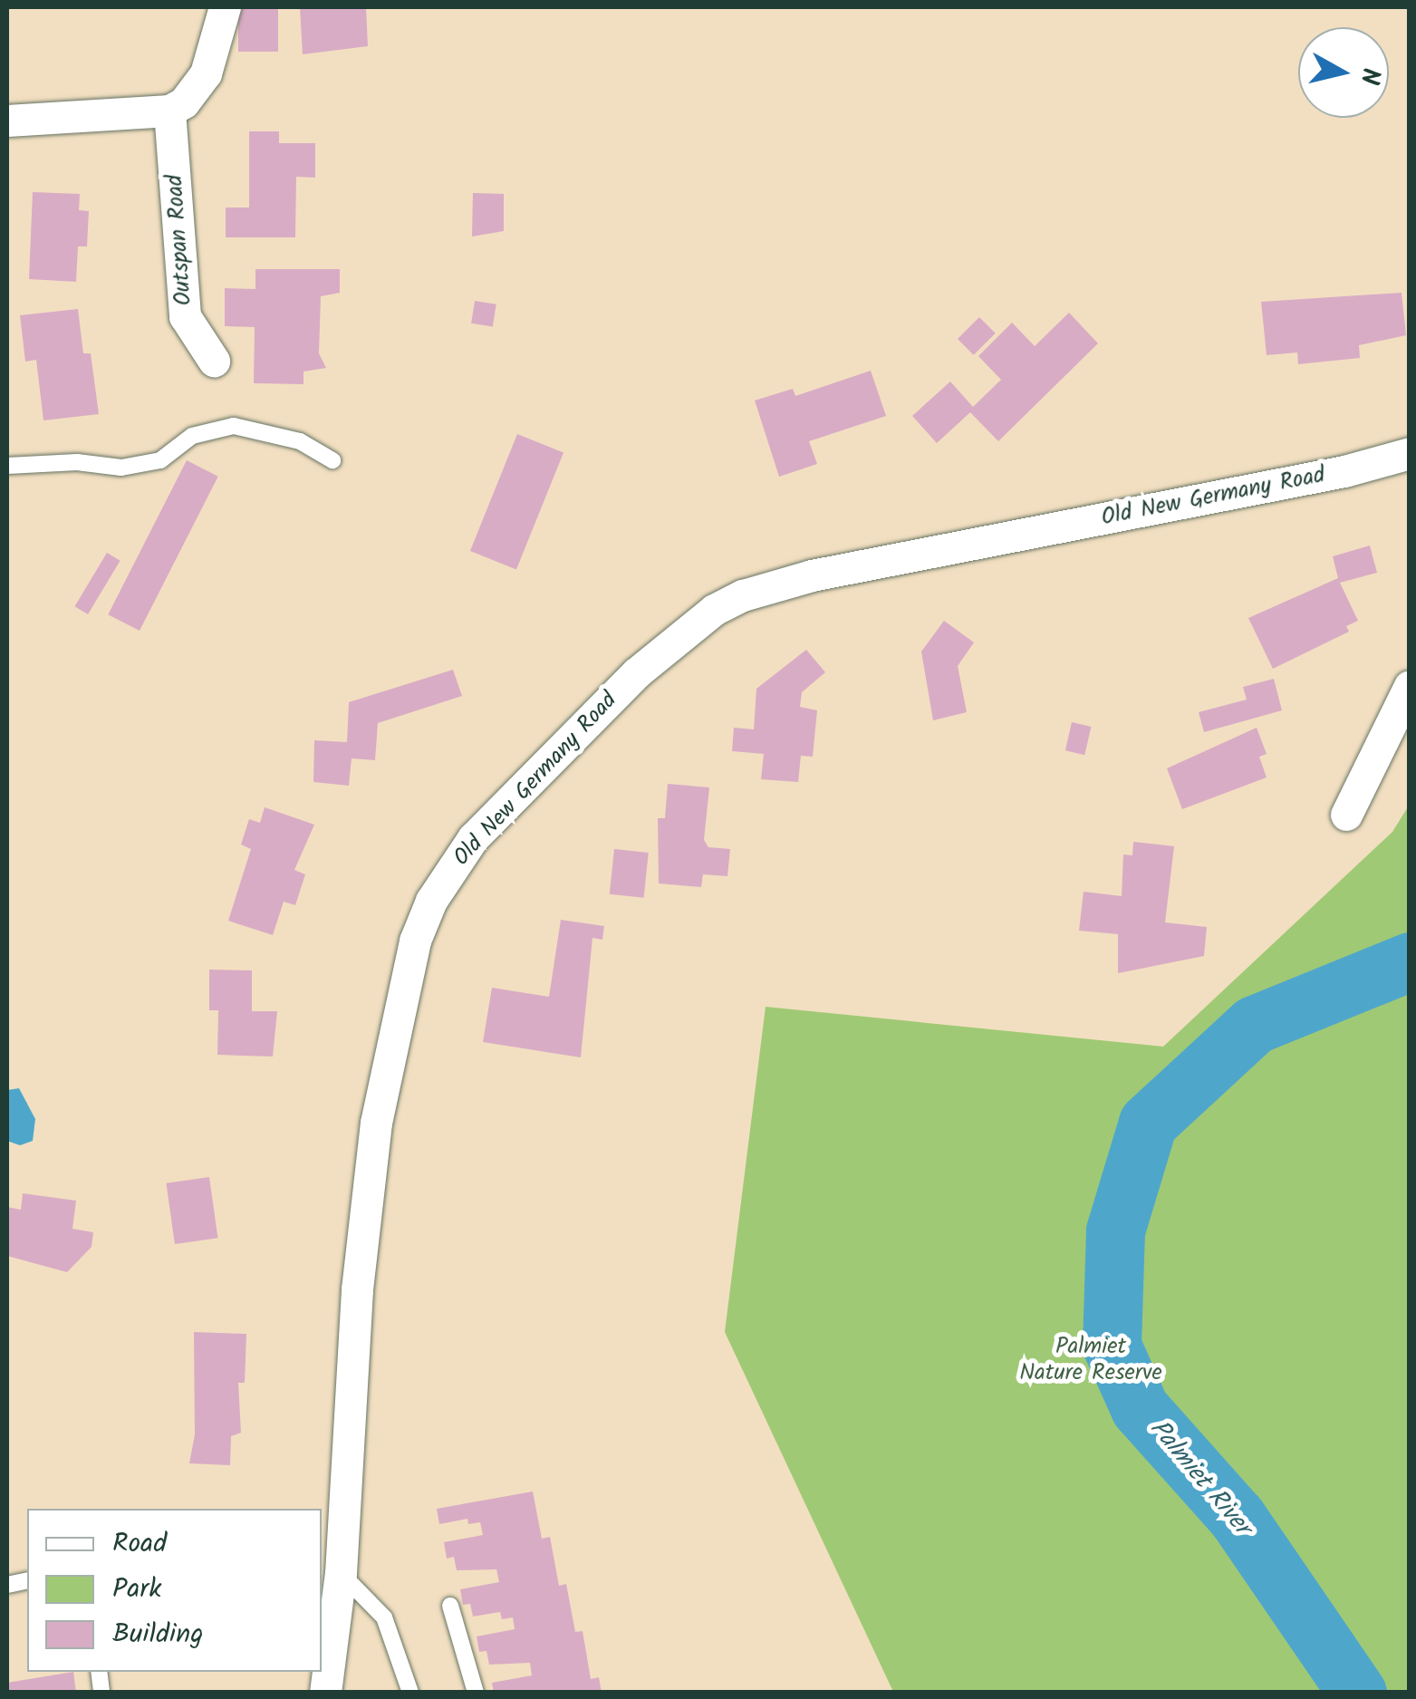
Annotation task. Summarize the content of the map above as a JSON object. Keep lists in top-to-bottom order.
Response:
{
  "streets": {
    "street": ["Outspan Road", "Old New Germany Road"]
  },
  "water": ["Palmiet River"],
  "parks": ["Palmiet Nature Reserve"],
  "legend": ["Road", "Park", "Building"],
  "north": "right"
}
